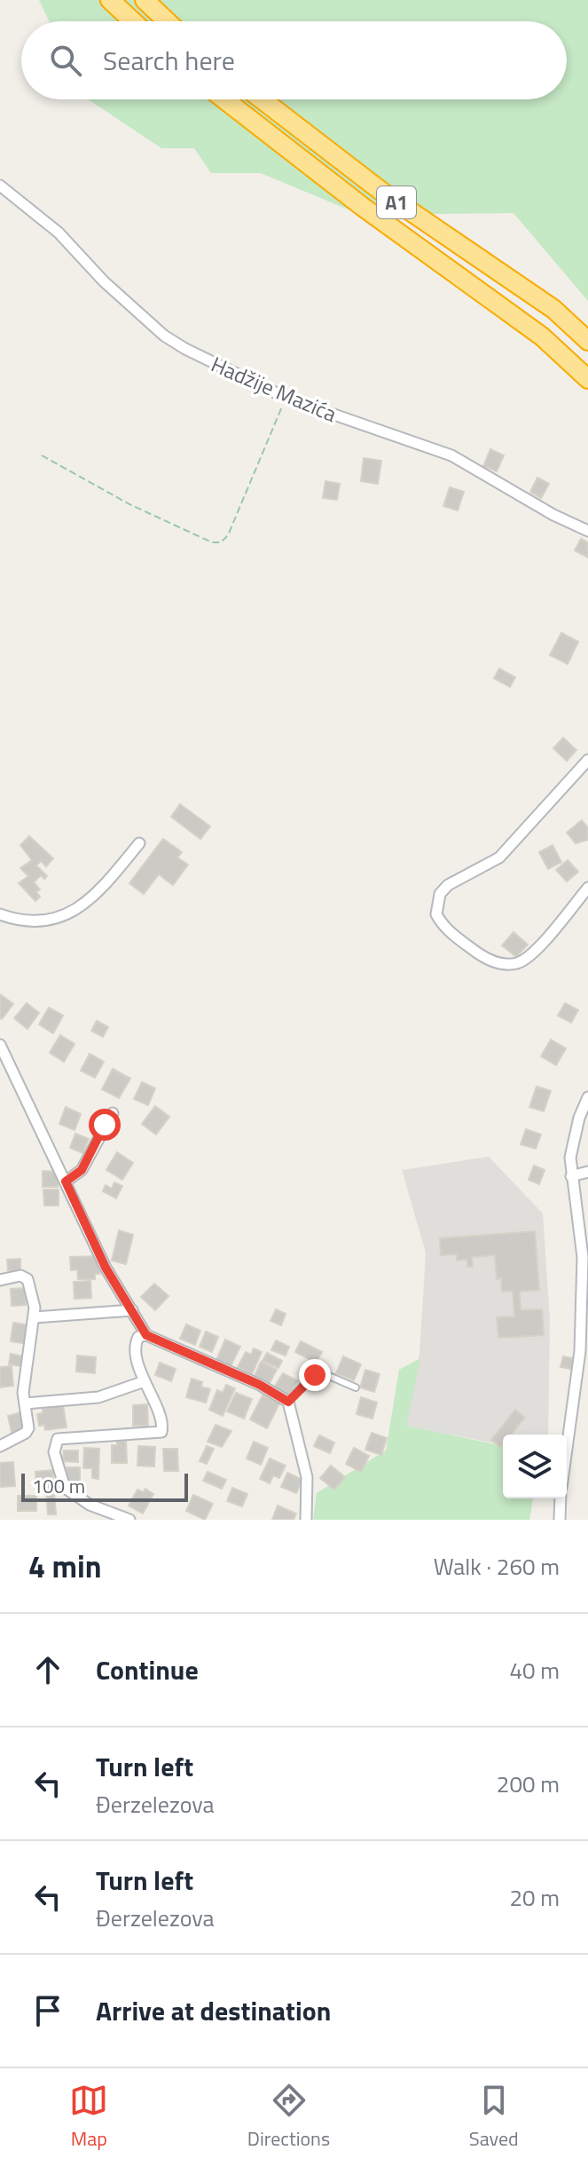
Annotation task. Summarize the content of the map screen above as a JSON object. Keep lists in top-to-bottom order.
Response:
{
  "streets": {
    "highway": ["A1"],
    "street": ["Hadžije Mazića"]
  },
  "scale_bar": "100 m",
  "page": {
    "search": "Search here",
    "scale": "100 m",
    "heading": ["4 min", "Walk · 260 m"],
    "list": [
      ["Continue", "40 m"],
      ["Turn left", "Đerzelezova", "200 m"],
      ["Turn left", "Đerzelezova", "20 m"],
      "Arrive at destination"
    ],
    "nav": ["Map", "Directions", "Saved"]
  }
}
